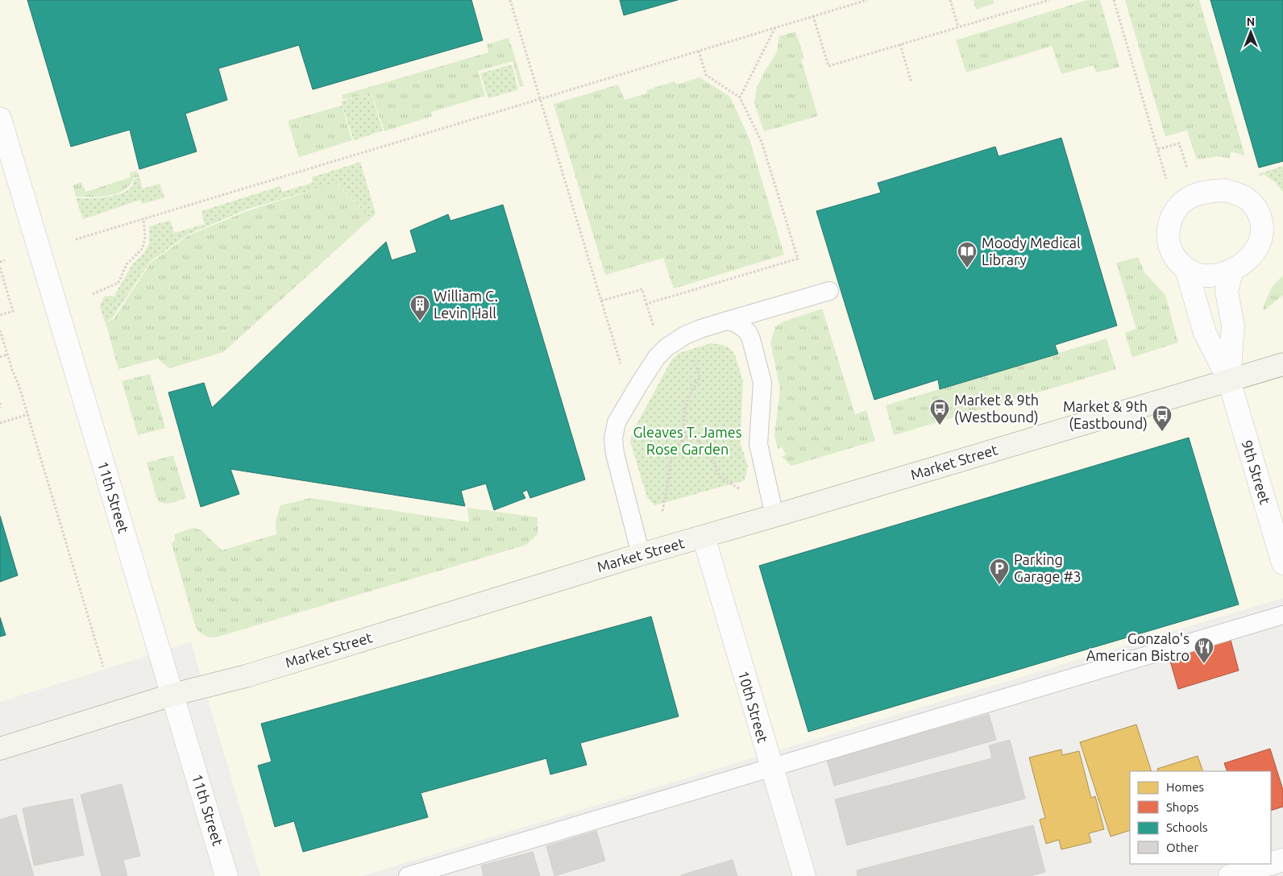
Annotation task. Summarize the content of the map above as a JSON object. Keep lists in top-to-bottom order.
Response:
{
  "streets": {
    "main road": ["Market Street"],
    "street": ["9th Street", "11th Street", "10th Street"]
  },
  "crossings": [
    ["Market Street", "9th Street"],
    ["Market Street", "11th Street"],
    ["Market Street", "10th Street"]
  ],
  "parks": ["Gleaves T. James Rose Garden"],
  "places": {
    "library": ["Moody Medical Library"],
    "building": ["William C. Levin Hall"],
    "bus stop": ["Market & 9th (Westbound)", "Market & 9th (Eastbound)"],
    "parking": ["Parking Garage #3"],
    "restaurant": ["Gonzalo's American Bistro"]
  },
  "legend": [
    "Homes",
    "Shops",
    "Schools",
    "Other"
  ],
  "north": "top"
}
